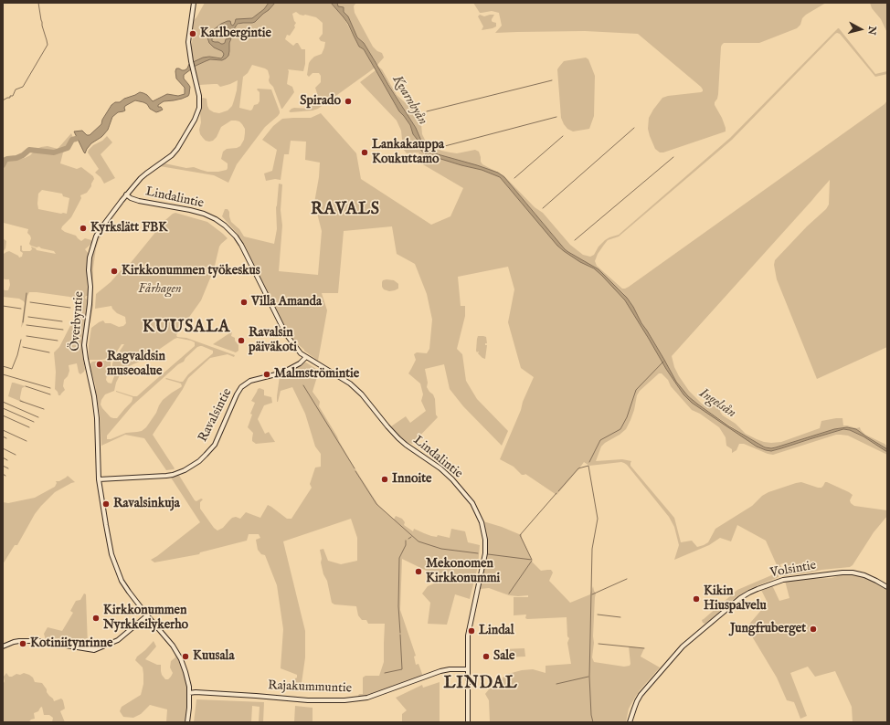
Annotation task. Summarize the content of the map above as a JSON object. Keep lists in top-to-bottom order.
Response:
{
  "streets": {
    "street": [
      "Lindalintie",
      "Överbyntie",
      "Ravalsintie",
      "Volsintie",
      "Rajakummuntie"
    ]
  },
  "crossings": [
    ["Lindalintie", "Överbyntie"],
    ["Lindalintie", "Ravalsintie"],
    ["Lindalintie", "Rajakummuntie"],
    ["Överbyntie", "Ravalsintie"],
    ["Överbyntie", "Rajakummuntie"]
  ],
  "districts": ["RAVALS", "KUUSALA", "LINDAL"],
  "water": ["Kvarnbyån", "Ingelsån"],
  "parks": ["Fårhagen"],
  "places": [
    "Karlbergintie",
    "Spirado",
    "Lankakauppa Koukuttamo",
    "Kyrkslätt FBK",
    "Kirkkonummen työkeskus",
    "Villa Amanda",
    "Ravalsin päiväkoti",
    "Ragvaldsin museoalue",
    "Malmströmintie",
    "Innoite",
    "Ravalsinkuja",
    "Mekonomen Kirkkonummi",
    "Kikin Hiuspalvelu",
    "Kirkkonummen Nyrkkeilykerho",
    "Jungfruberget",
    "Lindal",
    "Kotiniitynrinne",
    "Kuusala",
    "Sale"
  ],
  "north": "right"
}
